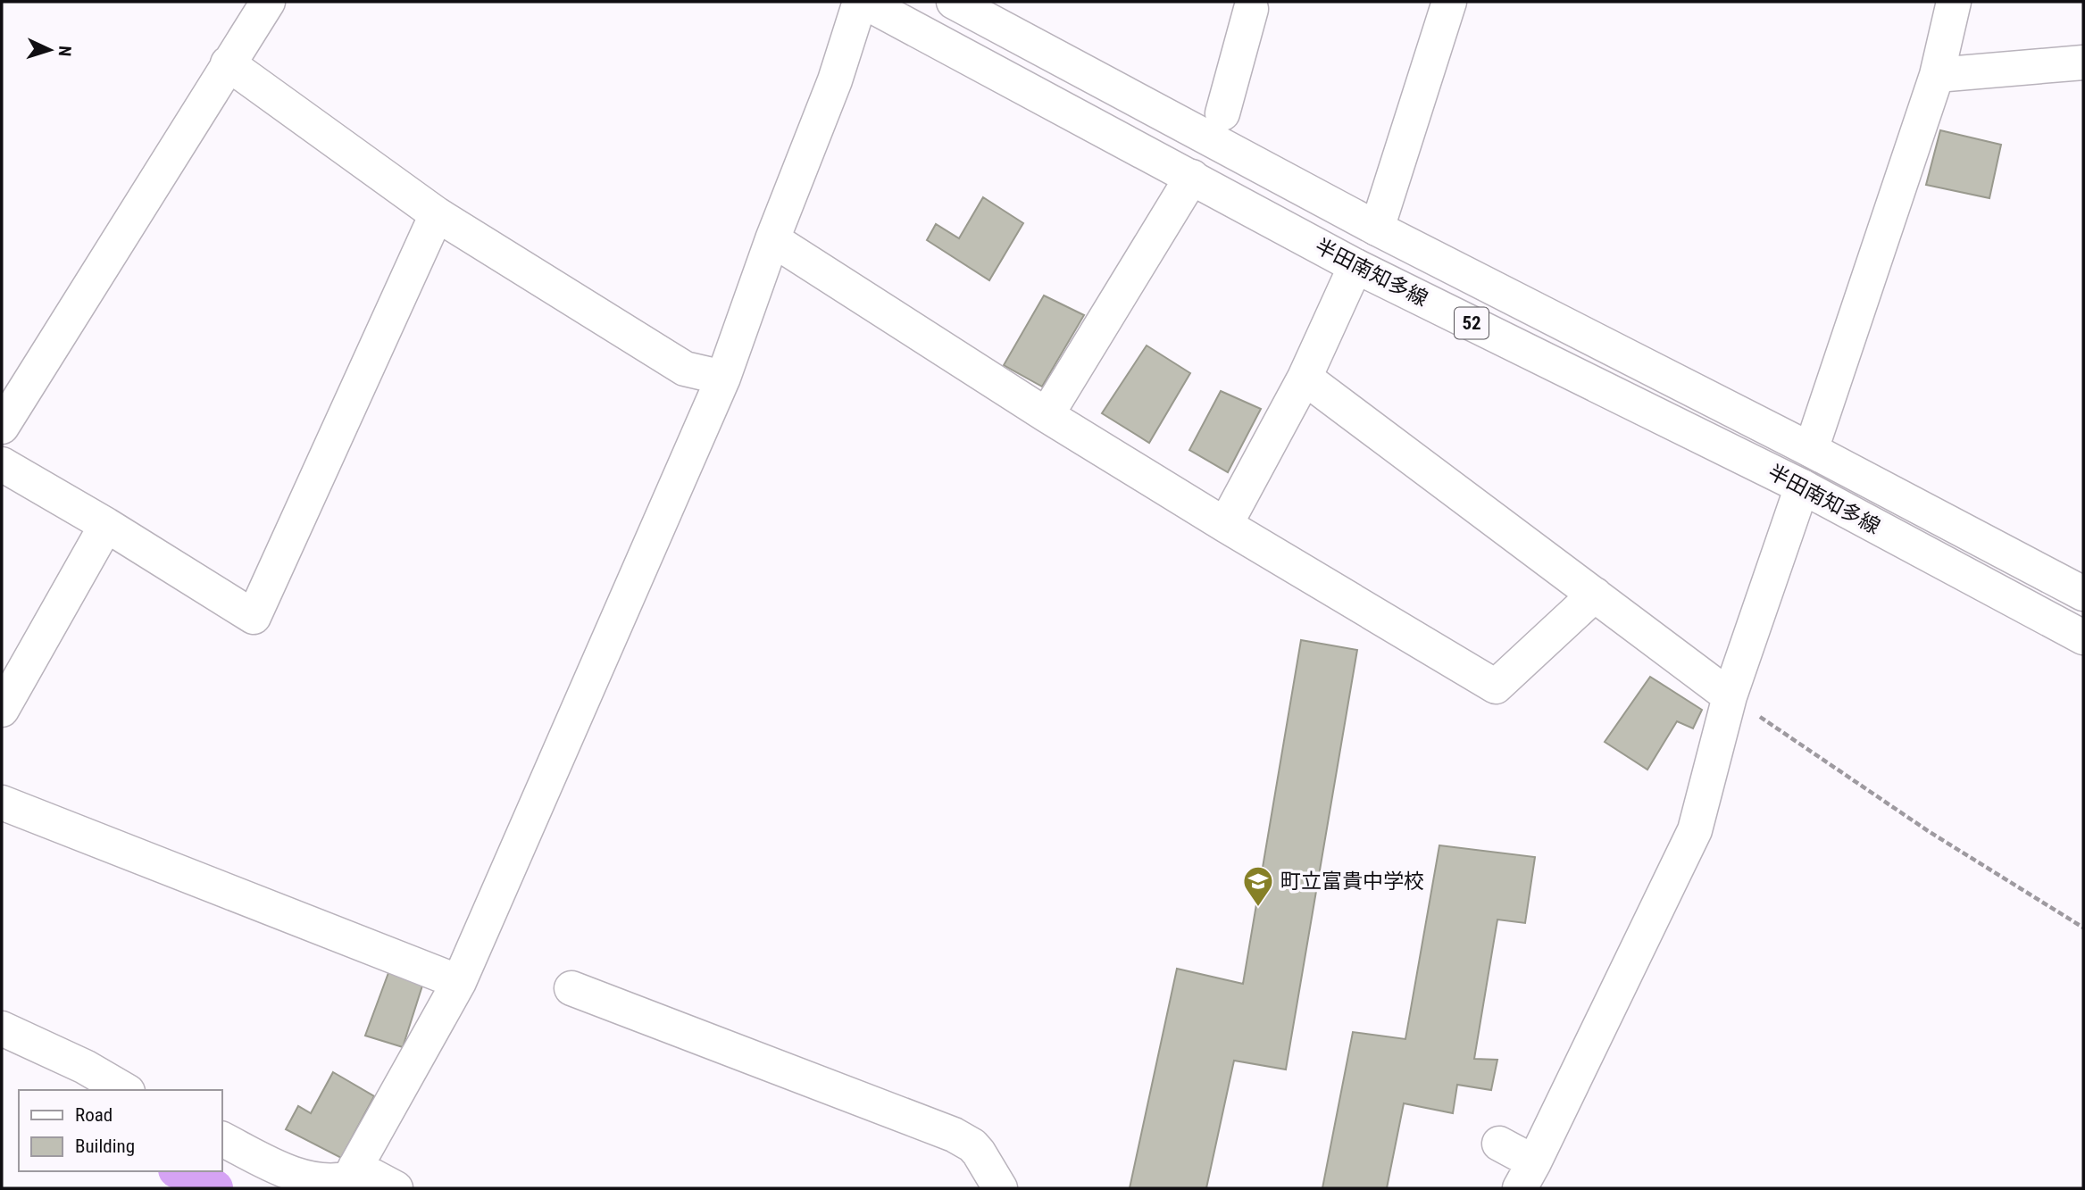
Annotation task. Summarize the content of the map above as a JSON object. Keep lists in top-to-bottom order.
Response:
{
  "streets": {
    "street": ["半田南知多線", "52"]
  },
  "places": {
    "school or university": ["町立富貴中学校"]
  },
  "legend": ["Road", "Building"],
  "north": "right"
}
